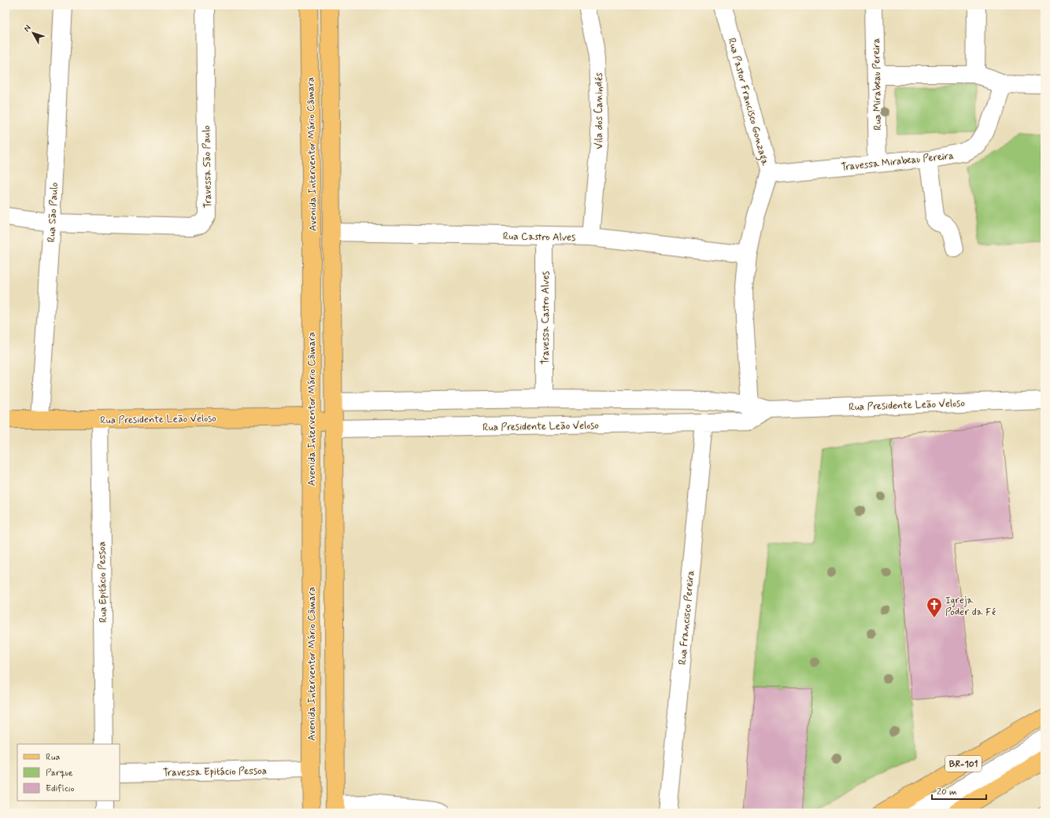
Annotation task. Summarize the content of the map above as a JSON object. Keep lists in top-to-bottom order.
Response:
{
  "streets": {
    "main road": ["Avenida Interventor Mário Câmara", "Rua Presidente Leão Veloso", "BR-101"],
    "street": [
      "Rua Mirabeau Pereira",
      "Rua Pastor Francisco Gonzaga",
      "Vila dos Canindés",
      "Travessa Mirabeau Pereira",
      "Travessa São Paulo",
      "Rua São Paulo",
      "Rua Castro Alves",
      "Travessa Castro Alves",
      "Rua Epitácio Pessoa",
      "Rua Francisco Pereira",
      "Travessa Epitácio Pessoa"
    ]
  },
  "crossings": [
    ["Rua Mirabeau Pereira", "Travessa Mirabeau Pereira"],
    ["Rua Pastor Francisco Gonzaga", "Travessa Mirabeau Pereira"],
    ["Rua Pastor Francisco Gonzaga", "Rua Castro Alves"],
    ["Rua Pastor Francisco Gonzaga", "Rua Presidente Leão Veloso"],
    ["Vila dos Canindés", "Rua Castro Alves"],
    ["Avenida Interventor Mário Câmara", "Rua Castro Alves"],
    ["Avenida Interventor Mário Câmara", "Rua Presidente Leão Veloso"],
    ["Avenida Interventor Mário Câmara", "Travessa Epitácio Pessoa"],
    ["Travessa São Paulo", "Rua São Paulo"],
    ["Rua São Paulo", "Rua Presidente Leão Veloso"],
    ["Rua Castro Alves", "Travessa Castro Alves"],
    ["Travessa Castro Alves", "Rua Presidente Leão Veloso"],
    ["Rua Presidente Leão Veloso", "Rua Epitácio Pessoa"],
    ["Rua Presidente Leão Veloso", "Rua Francisco Pereira"]
  ],
  "places": {
    "church": ["Igreja Poder da Fé"]
  },
  "legend": ["Rua", "Parque", "Edifício"],
  "scale_bar": "20 m",
  "north": "top left"
}
